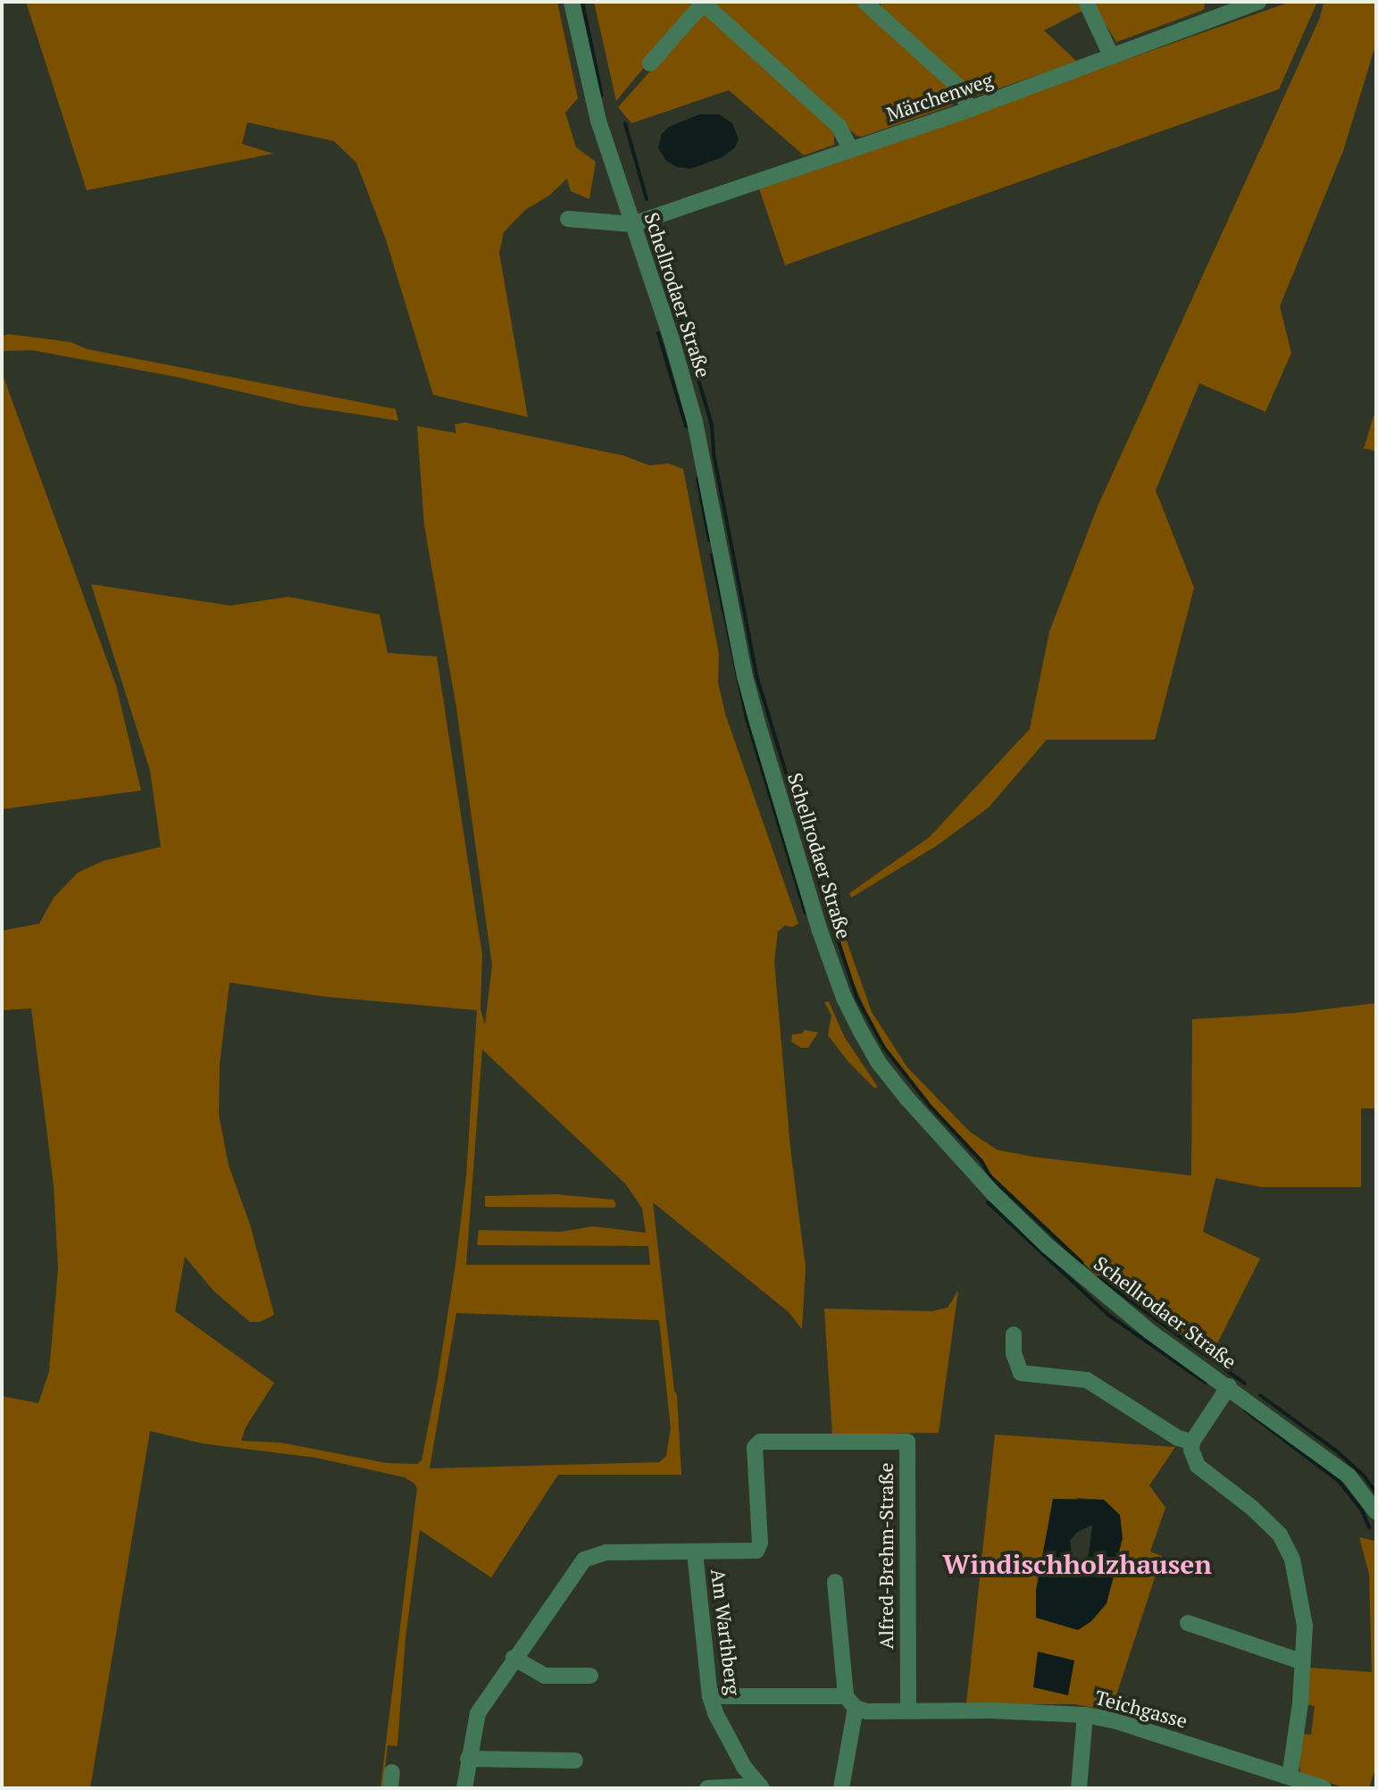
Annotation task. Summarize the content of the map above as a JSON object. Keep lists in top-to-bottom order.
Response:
{
  "streets": {
    "street": [
      "Märchenweg",
      "Schellrodaer Straße",
      "Alfred-Brehm-Straße",
      "Am Warthberg",
      "Teichgasse"
    ]
  },
  "crossings": [
    ["Märchenweg", "Schellrodaer Straße"],
    ["Alfred-Brehm-Straße", "Am Warthberg"],
    ["Alfred-Brehm-Straße", "Teichgasse"],
    ["Am Warthberg", "Teichgasse"]
  ],
  "districts": ["Windischholzhausen"]
}
